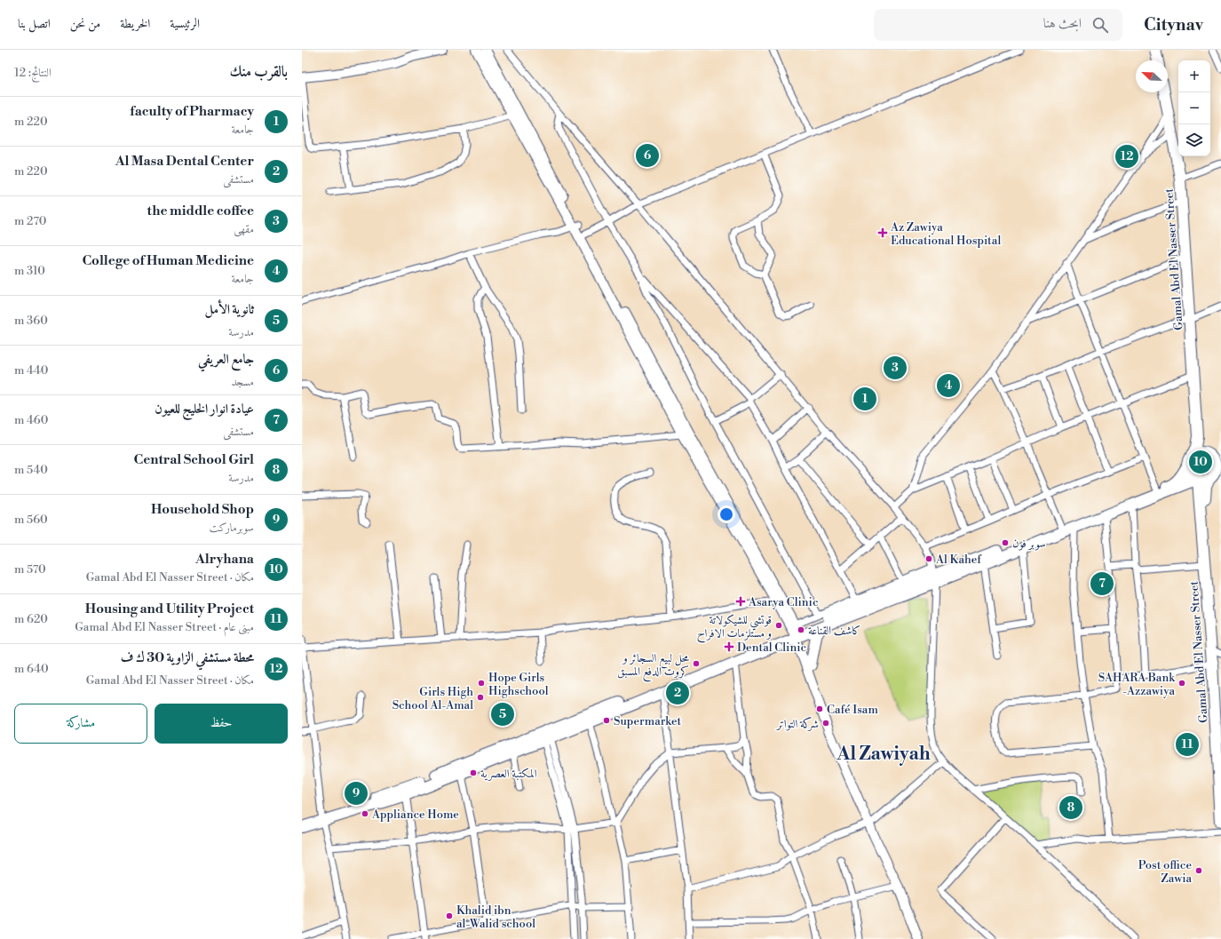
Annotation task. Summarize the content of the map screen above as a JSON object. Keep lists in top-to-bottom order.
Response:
{
  "streets": {
    "main road": ["Gamal Abd El Nasser Street"]
  },
  "districts": ["Al Zawiyah"],
  "places": {
    "health": ["Az Zawiya Educational Hospital", "Asarya Clinic", "Dental Clinic"],
    "other": [
      "سوبر فون",
      "Al Kahef",
      "قوتشي للشيكولاتة و مستلزمات الافراح",
      "كاشف القناعة",
      "محل لبيع السجائر و كروت الدفع المسبق",
      "Hope Girls Highschool",
      "SAHARA Bank -Azzawiya",
      "Girls High School Al-Amal",
      "Café Isam",
      "Supermarket",
      "شركة التواتر",
      "المكتبة العصرية",
      "Appliance Home",
      "Post office Zawia",
      "Khalid ibn al-Walid school"
    ]
  },
  "north": "top left",
  "page": {
    "header": "Citynav",
    "search": "ابحث هنا",
    "nav": [
      "الرئيسية",
      "الخريطة",
      "من نحن",
      "اتصل بنا"
    ],
    "heading": ["بالقرب منك", "النتائج: 12"],
    "map_buttons": ["+", "−"],
    "list": [
      {
        "mark": "1",
        "name": "faculty of Pharmacy",
        "note": "جامعة",
        "value": "220 m"
      },
      {
        "mark": "2",
        "name": "Al Masa Dental Center",
        "note": "مستشفى",
        "value": "220 m"
      },
      {
        "mark": "3",
        "name": "the middle coffee",
        "note": "مقهى",
        "value": "270 m"
      },
      {
        "mark": "4",
        "name": "College of Human Medicine",
        "note": "جامعة",
        "value": "310 m"
      },
      {
        "mark": "5",
        "name": "ثانوية الأمل",
        "note": "مدرسة",
        "value": "360 m"
      },
      {
        "mark": "6",
        "name": "جامع العريفي",
        "note": "مسجد",
        "value": "440 m"
      },
      {
        "mark": "7",
        "name": "عيادة انوار الخليج للعيون",
        "note": "مستشفى",
        "value": "460 m"
      },
      {
        "mark": "8",
        "name": "Central School Girl",
        "note": "مدرسة",
        "value": "540 m"
      },
      {
        "mark": "9",
        "name": "Household Shop",
        "note": "سوبرماركت",
        "value": "560 m"
      },
      {
        "mark": "10",
        "name": "Alryhana",
        "note": "مكان · Gamal Abd El Nasser Street",
        "value": "570 m"
      },
      {
        "mark": "11",
        "name": "Housing and Utility Project",
        "note": "مبنى عام · Gamal Abd El Nasser Street",
        "value": "620 m"
      },
      {
        "mark": "12",
        "name": "محطة مستشفي الزاوية 30 ك ف",
        "note": "مكان · Gamal Abd El Nasser Street",
        "value": "640 m"
      }
    ],
    "pins": [
      "6",
      "12",
      "3",
      "4",
      "1",
      "10",
      "7",
      "2",
      "5",
      "11",
      "9",
      "8"
    ],
    "buttons": ["حفظ", "مشاركة"]
  }
}
